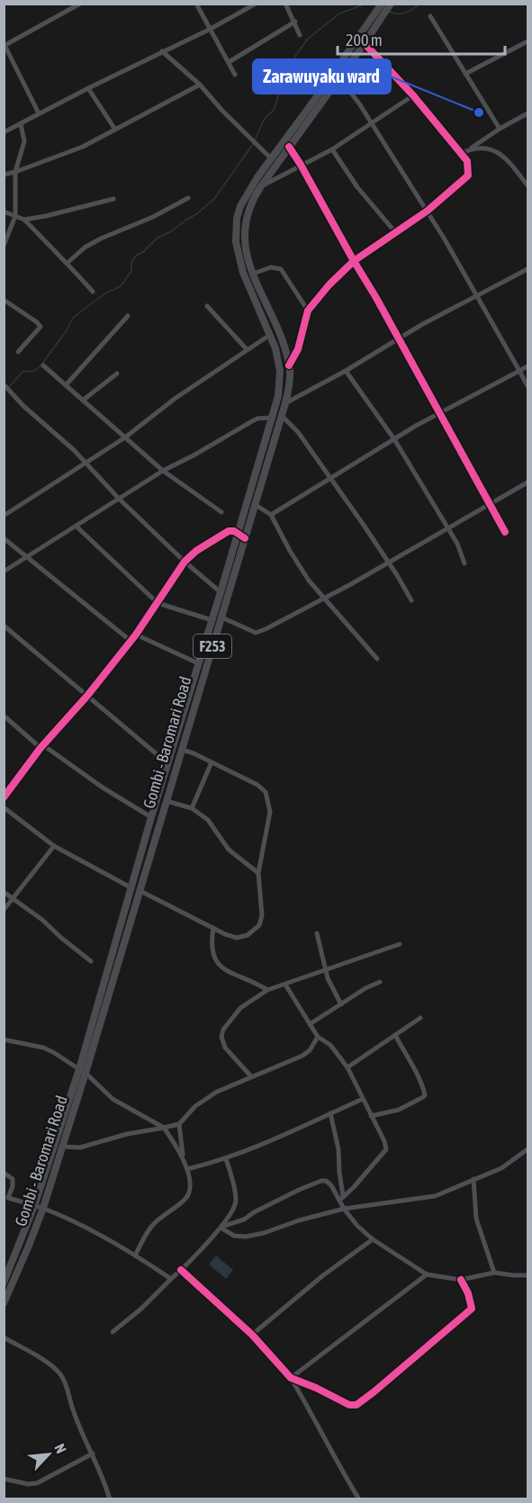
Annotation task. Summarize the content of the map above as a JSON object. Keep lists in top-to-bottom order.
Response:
{
  "streets": {
    "main road": ["F253", "Gombi - Baromari Road"]
  },
  "places": ["Zarawuyaku ward"],
  "scale_bar": "200 m",
  "north": "top right"
}
